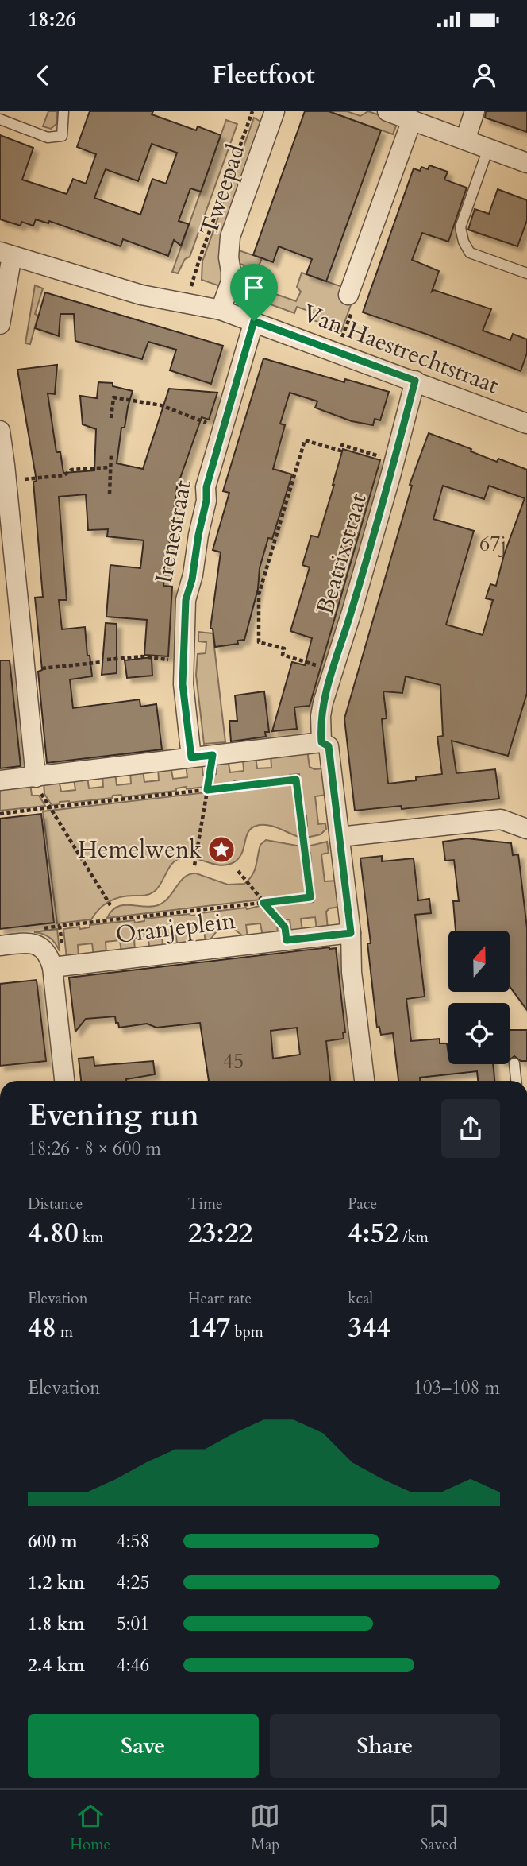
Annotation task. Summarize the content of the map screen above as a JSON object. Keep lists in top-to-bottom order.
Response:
{
  "streets": {
    "street": [
      "Tweepad",
      "Van Haestrechtstraat",
      "Irenestraat",
      "Beatrixstraat",
      "Oranjeplein"
    ]
  },
  "crossings": [
    ["Tweepad", "Van Haestrechtstraat"],
    ["Van Haestrechtstraat", "Irenestraat"],
    ["Van Haestrechtstraat", "Beatrixstraat"]
  ],
  "places": {
    "place": ["Hemelwenk"]
  },
  "house_numbers": ["67j", "45"],
  "north": "top",
  "page": {
    "status": "18:26",
    "header": "Fleetfoot",
    "heading": ["Evening run", "18:26 · 8 × 600 m"],
    "stats": [
      ["Distance", "4.80 km"],
      ["Time", "23:22"],
      ["Pace", "4:52 /km"],
      ["Elevation", "48 m"],
      ["Heart rate", "147 bpm"],
      ["kcal", "344"]
    ],
    "chart": ["Elevation", "103–108 m"],
    "list": [
      {
        "name": "600 m",
        "note": "4:58"
      },
      {
        "name": "1.2 km",
        "note": "4:25"
      },
      {
        "name": "1.8 km",
        "note": "5:01"
      },
      {
        "name": "2.4 km",
        "note": "4:46"
      }
    ],
    "buttons": ["Save", "Share"],
    "tabs": ["Home", "Map", "Saved"]
  }
}
